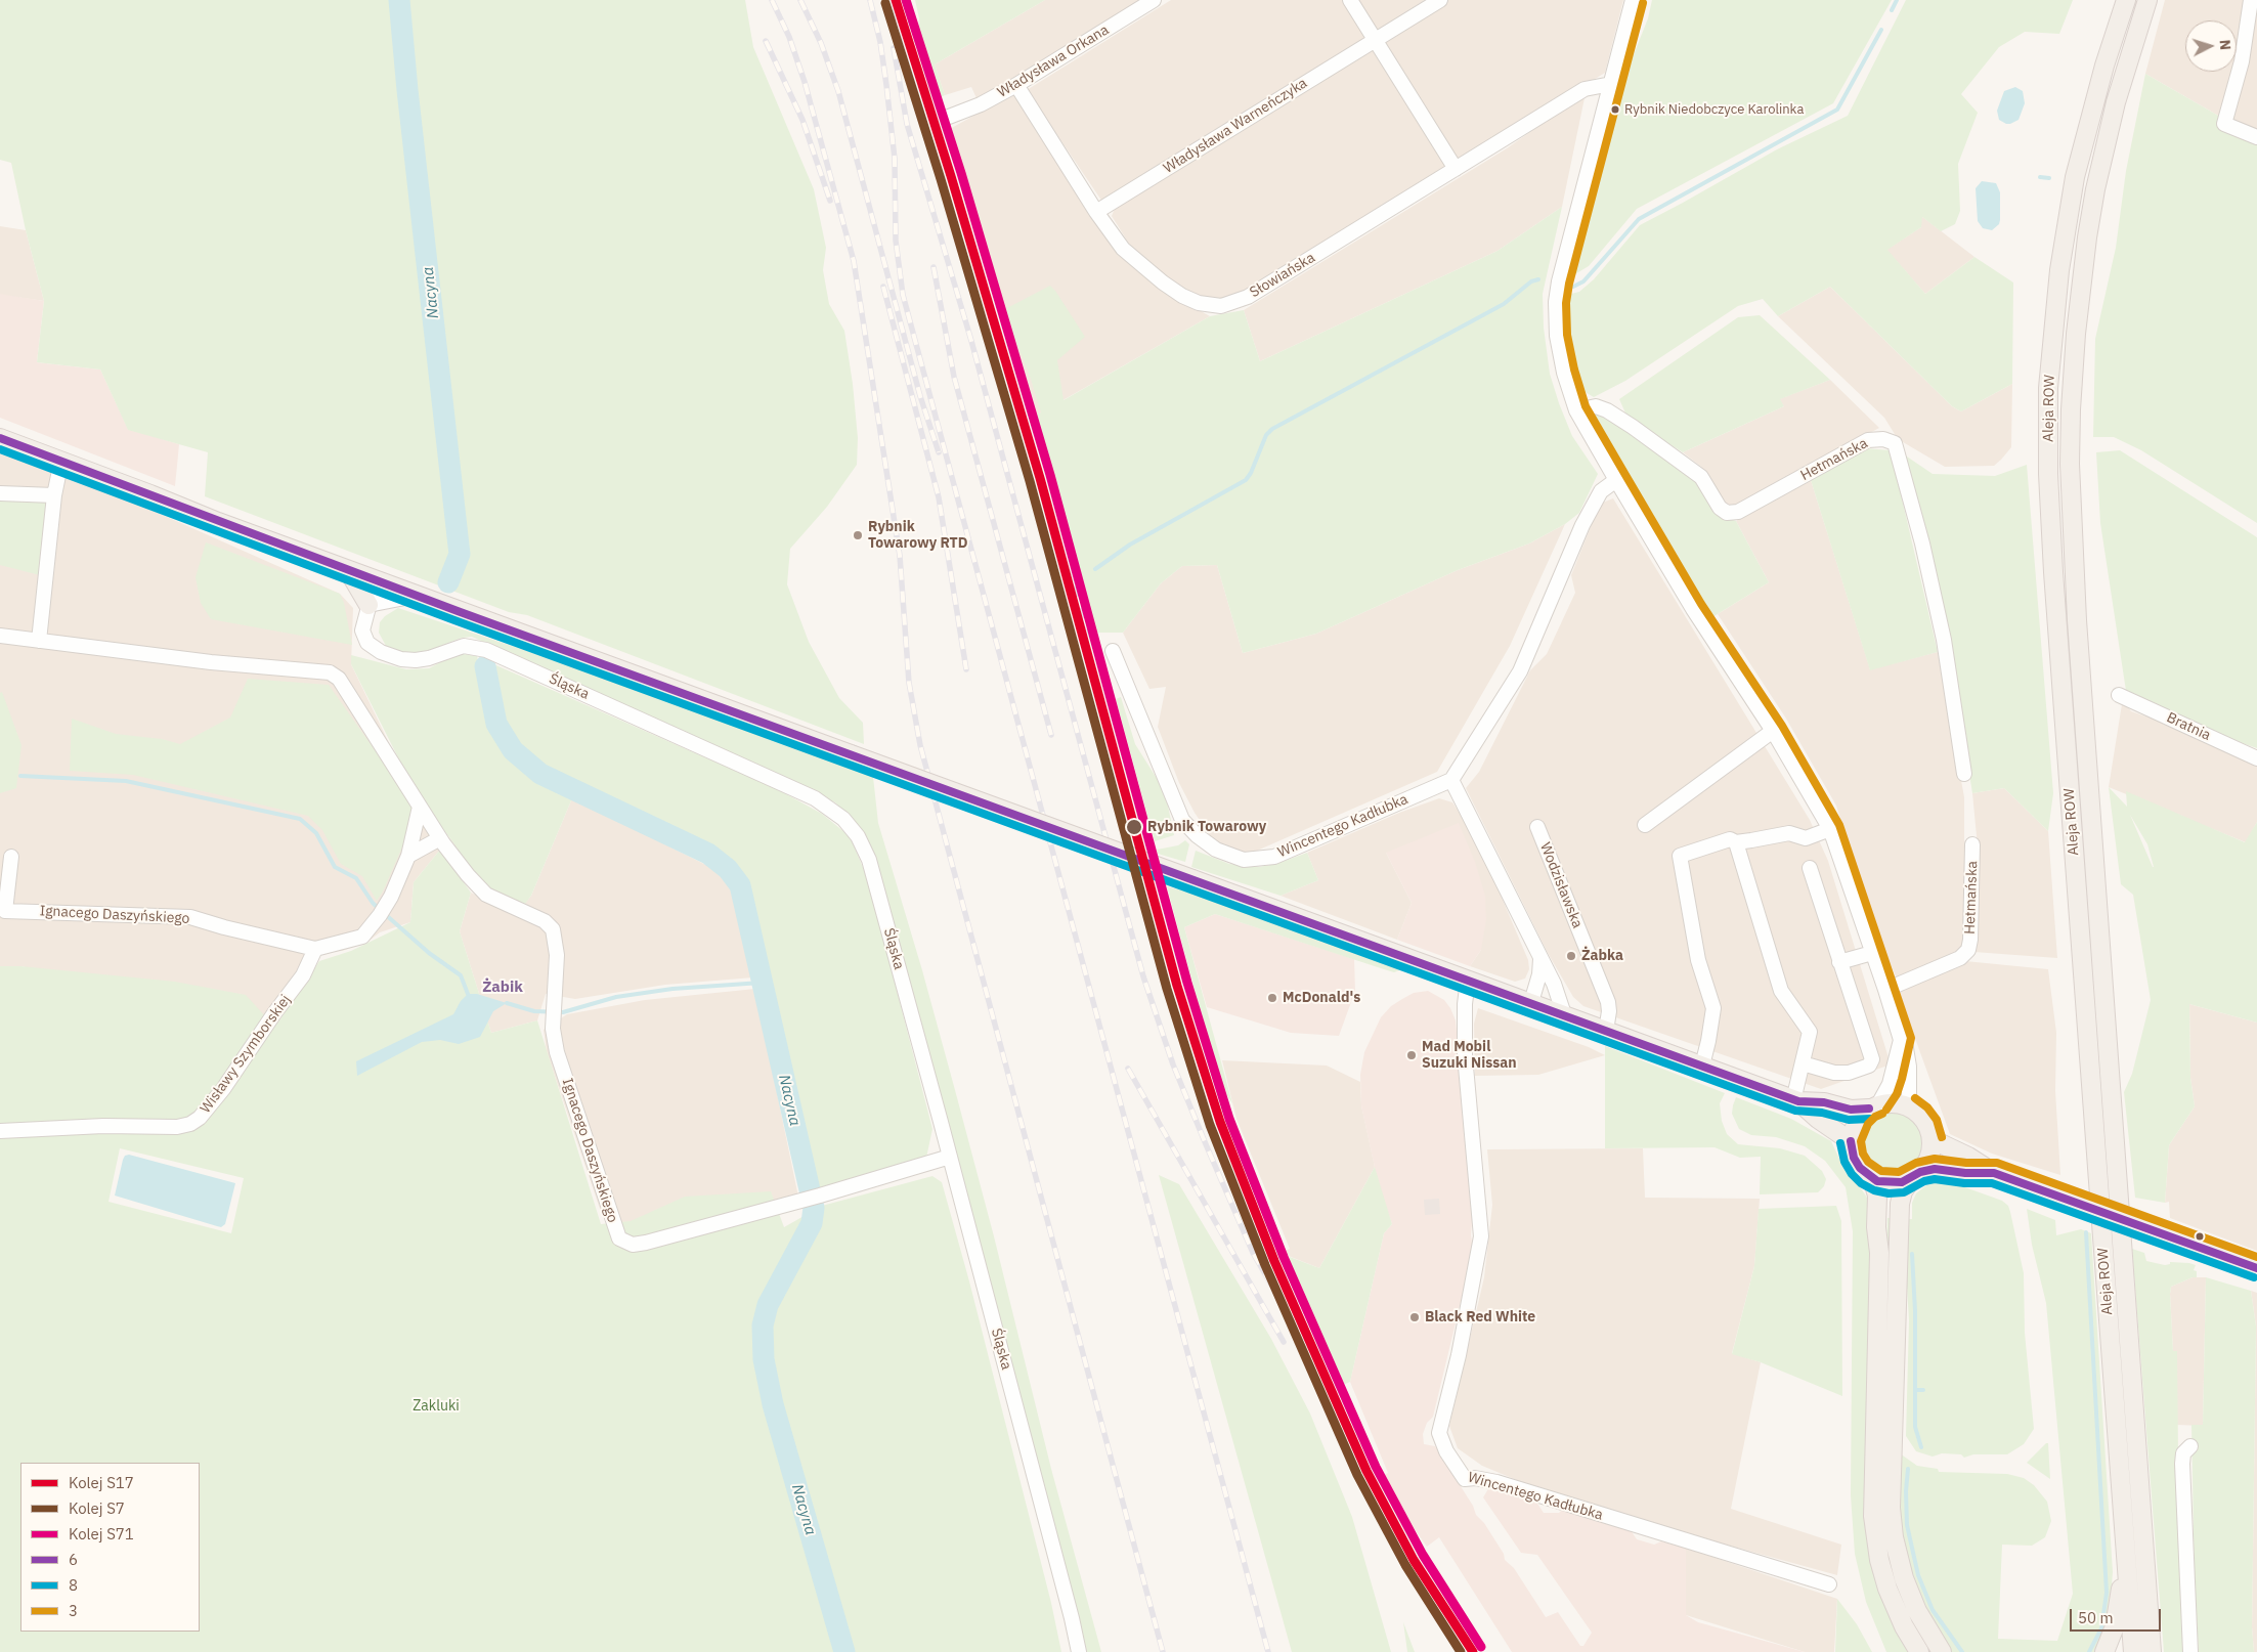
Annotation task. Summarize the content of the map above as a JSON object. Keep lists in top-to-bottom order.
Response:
{
  "streets": {
    "main road": ["Aleja ROW"],
    "street": [
      "Władysława Orkana",
      "Władysława Warneńczyka",
      "Słowiańska",
      "Hetmańska",
      "Śląska",
      "Bratnia",
      "Wincentego Kadłubka",
      "Wodzisławska",
      "Ignacego Daszyńskiego",
      "Wisławy Szymborskiej"
    ]
  },
  "crossings": [
    ["Władysława Orkana", "Słowiańska"],
    ["Władysława Warneńczyka", "Słowiańska"],
    ["Śląska", "Ignacego Daszyńskiego"],
    ["Ignacego Daszyńskiego", "Wisławy Szymborskiej"]
  ],
  "districts": ["Żabik"],
  "water": ["Nacyna"],
  "parks": ["Zakluki"],
  "places": [
    "Rybnik Niedobczyce Karolinka",
    "Rybnik Towarowy RTD",
    "Rybnik Towarowy",
    "Żabka",
    "McDonald's",
    "Mad Mobil Suzuki Nissan",
    "Black Red White"
  ],
  "lines": [
    "rail line S17",
    "rail line S71",
    "rail line S7",
    "transit line 3",
    "transit line 6",
    "transit line 8"
  ],
  "legend": [
    "Kolej S17",
    "Kolej S7",
    "Kolej S71",
    "6",
    "8",
    "3"
  ],
  "scale_bar": "50 m",
  "north": "right"
}
